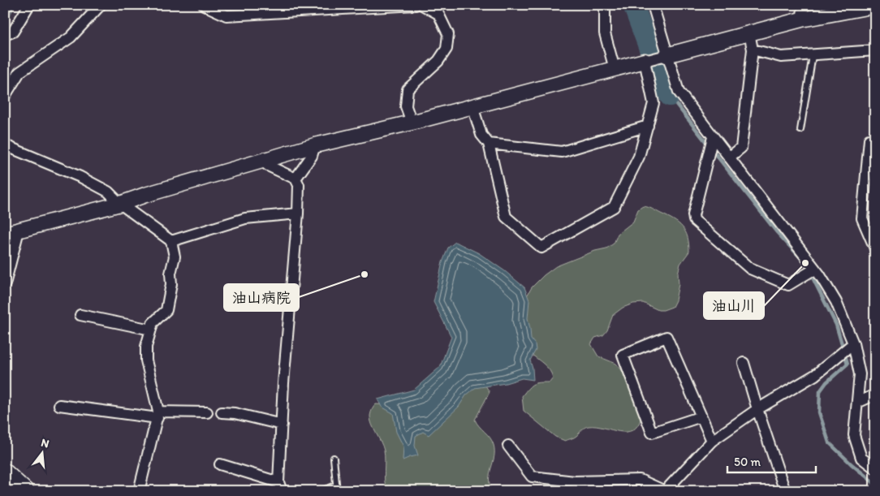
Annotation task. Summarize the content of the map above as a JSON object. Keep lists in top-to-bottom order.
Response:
{
  "places": ["油山川", "油山病院"],
  "scale_bar": "50 m",
  "north": "top"
}
